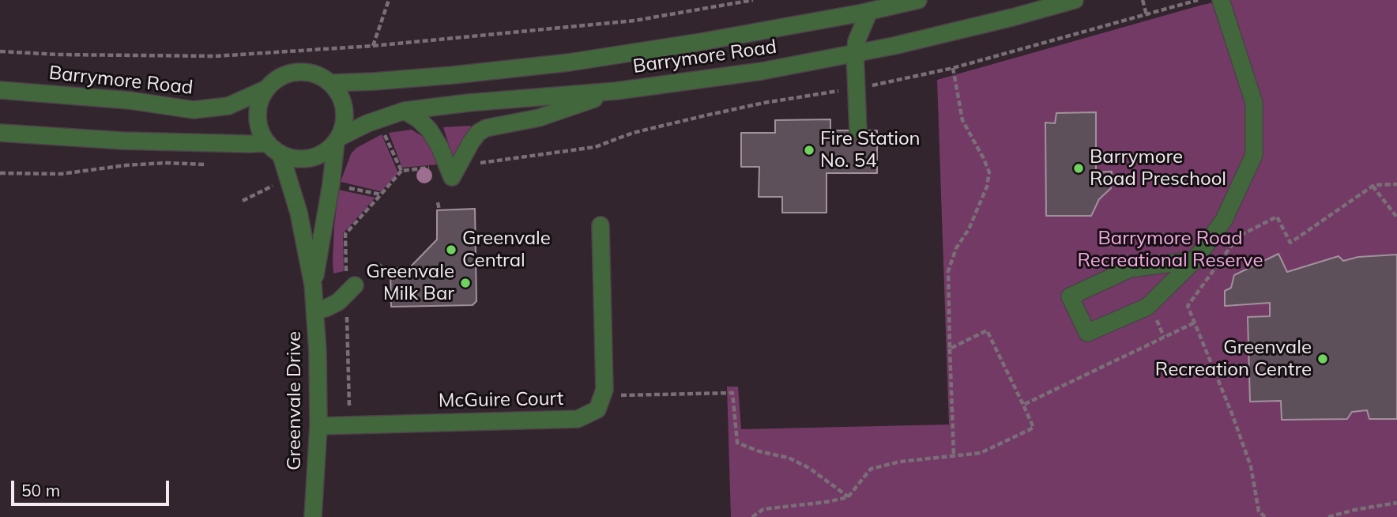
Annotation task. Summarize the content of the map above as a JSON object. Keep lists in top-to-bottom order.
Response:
{
  "streets": {
    "street": ["Barrymore Road", "McGuire Court", "Greenvale Drive"]
  },
  "crossings": [
    ["Barrymore Road", "Greenvale Drive"],
    ["McGuire Court", "Greenvale Drive"]
  ],
  "parks": ["Barrymore Road Recreational Reserve"],
  "places": [
    "Fire Station No. 54",
    "Barrymore Road Preschool",
    "Greenvale Central",
    "Greenvale Milk Bar",
    "Greenvale Recreation Centre"
  ],
  "scale_bar": "50 m"
}
